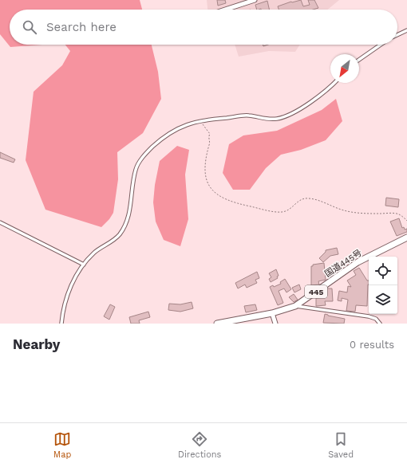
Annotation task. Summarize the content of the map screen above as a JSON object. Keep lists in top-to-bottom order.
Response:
{
  "streets": {
    "highway": ["国道445号", "445"]
  },
  "north": "bottom left",
  "page": {
    "search": "Search here",
    "heading": ["Nearby", "0 results"],
    "nav": ["Map", "Directions", "Saved"]
  }
}
